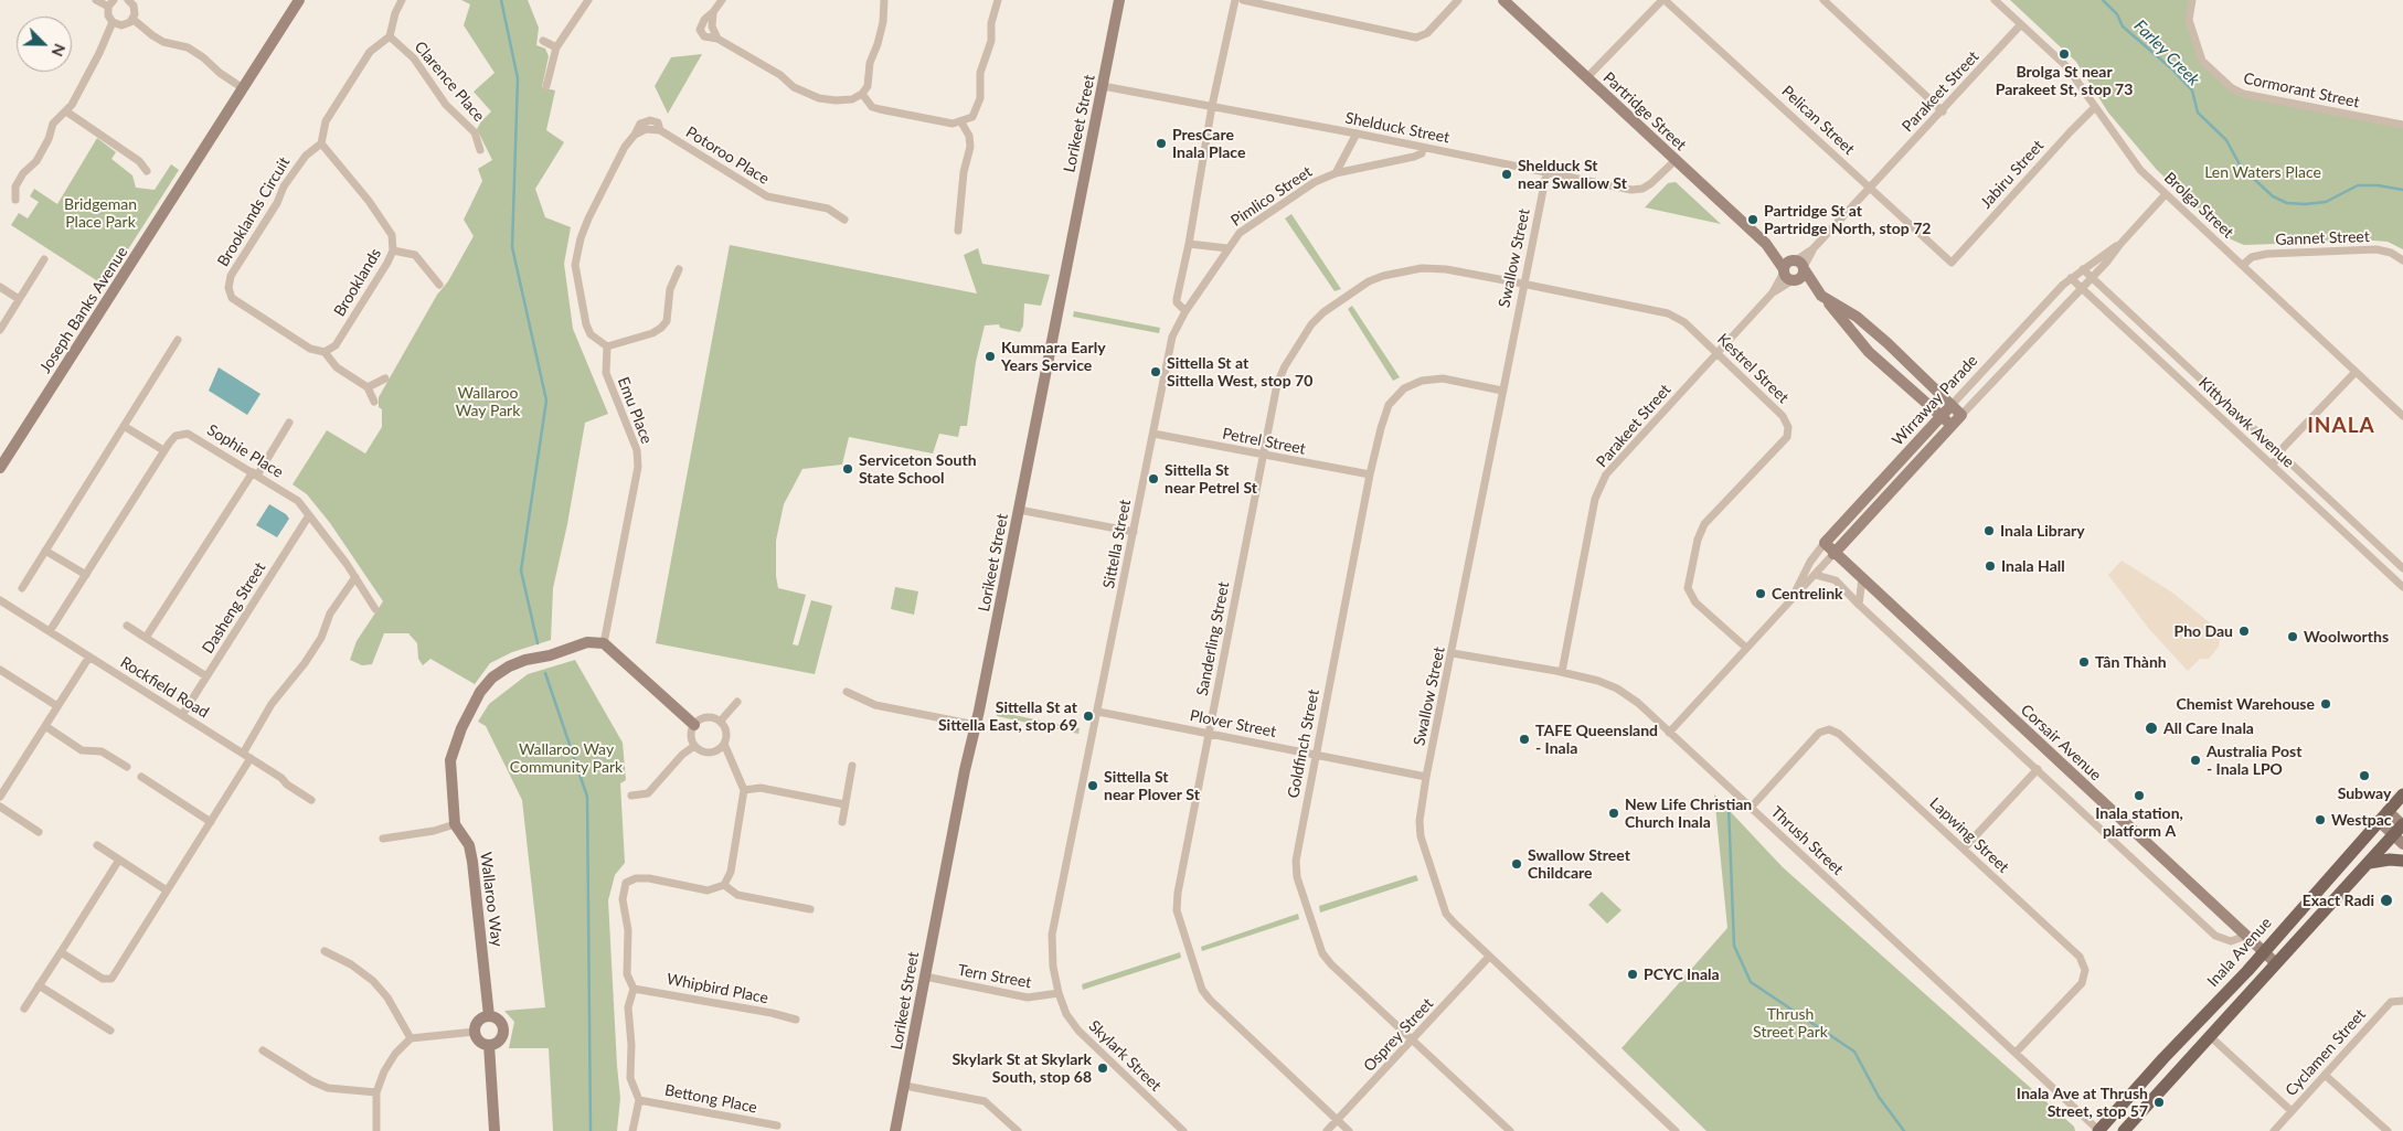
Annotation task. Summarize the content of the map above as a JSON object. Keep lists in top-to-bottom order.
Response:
{
  "streets": {
    "main road": ["Inala Avenue"],
    "street": [
      "Clarence Place",
      "Cormorant Street",
      "Parakeet Street",
      "Partridge Street",
      "Pelican Street",
      "Lorikeet Street",
      "Shelduck Street",
      "Potoroo Place",
      "Jabiru Street",
      "Pimlico Street",
      "Brolga Street",
      "Brooklands Circuit",
      "Gannet Street",
      "Swallow Street",
      "Brooklands",
      "Joseph Banks Avenue",
      "Kestrel Street",
      "Wirraway Parade",
      "Emu Place",
      "Kittyhawk Avenue",
      "Petrel Street",
      "Sophie Place",
      "Sittella Street",
      "Dasheng Street",
      "Sanderling Street",
      "Rockfield Road",
      "Plover Street",
      "Corsair Avenue",
      "Goldfinch Street",
      "Lapwing Street",
      "Thrush Street",
      "Wallaroo Way",
      "Tern Street",
      "Whipbird Place",
      "Osprey Street",
      "Cyclamen Street",
      "Skylark Street",
      "Bettong Place"
    ]
  },
  "crossings": [
    ["Parakeet Street", "Partridge Street"],
    ["Parakeet Street", "Pelican Street"],
    ["Parakeet Street", "Brolga Street"],
    ["Parakeet Street", "Kestrel Street"],
    ["Parakeet Street", "Thrush Street"],
    ["Partridge Street", "Shelduck Street"],
    ["Partridge Street", "Wirraway Parade"],
    ["Pelican Street", "Jabiru Street"],
    ["Lorikeet Street", "Shelduck Street"],
    ["Lorikeet Street", "Tern Street"],
    ["Shelduck Street", "Pimlico Street"],
    ["Shelduck Street", "Swallow Street"],
    ["Potoroo Place", "Emu Place"],
    ["Jabiru Street", "Brolga Street"],
    ["Pimlico Street", "Sittella Street"],
    ["Brolga Street", "Gannet Street"],
    ["Brolga Street", "Wirraway Parade"],
    ["Brooklands Circuit", "Brooklands"],
    ["Swallow Street", "Kestrel Street"],
    ["Swallow Street", "Sanderling Street"],
    ["Swallow Street", "Plover Street"],
    ["Swallow Street", "Goldfinch Street"],
    ["Swallow Street", "Thrush Street"],
    ["Swallow Street", "Osprey Street"],
    ["Kestrel Street", "Wirraway Parade"],
    ["Kestrel Street", "Sanderling Street"],
    ["Wirraway Parade", "Kittyhawk Avenue"],
    ["Wirraway Parade", "Corsair Avenue"],
    ["Wirraway Parade", "Thrush Street"],
    ["Emu Place", "Wallaroo Way"],
    ["Petrel Street", "Sittella Street"],
    ["Petrel Street", "Sanderling Street"],
    ["Petrel Street", "Goldfinch Street"],
    ["Sophie Place", "Dasheng Street"],
    ["Sophie Place", "Rockfield Road"],
    ["Sittella Street", "Plover Street"],
    ["Sittella Street", "Tern Street"],
    ["Sittella Street", "Skylark Street"],
    ["Dasheng Street", "Rockfield Road"],
    ["Sanderling Street", "Plover Street"],
    ["Sanderling Street", "Osprey Street"],
    ["Plover Street", "Goldfinch Street"],
    ["Corsair Avenue", "Inala Avenue"],
    ["Goldfinch Street", "Osprey Street"],
    ["Lapwing Street", "Thrush Street"],
    ["Thrush Street", "Inala Avenue"],
    ["Tern Street", "Skylark Street"]
  ],
  "districts": ["INALA"],
  "water": ["Farley Creek"],
  "parks": [
    "Len Waters Place",
    "Bridgeman Place Park",
    "Wallaroo Way Park",
    "Wallaroo Way Community Park",
    "Thrush Street Park"
  ],
  "places": [
    "Brolga St near Parakeet St, stop 73",
    "PresCare Inala Place",
    "Shelduck St near Swallow St",
    "Partridge St at Partridge North, stop 72",
    "Kummara Early Years Service",
    "Sittella St at Sittella West, stop 70",
    "Serviceton South State School",
    "Sittella St near Petrel St",
    "Inala Library",
    "Inala Hall",
    "Centrelink",
    "Pho Dau",
    "Woolworths",
    "Tân Thành",
    "Chemist Warehouse",
    "Sittella St at Sittella East, stop 69",
    "All Care Inala",
    "TAFE Queensland - Inala",
    "Australia Post - Inala LPO",
    "Subway",
    "Sittella St near Plover St",
    "Inala station, platform A",
    "New Life Christian Church Inala",
    "Westpac",
    "Swallow Street Childcare",
    "Exact Radi",
    "PCYC Inala",
    "Skylark St at Skylark South, stop 68",
    "Inala Ave at Thrush Street, stop 57"
  ],
  "north": "bottom right"
}
